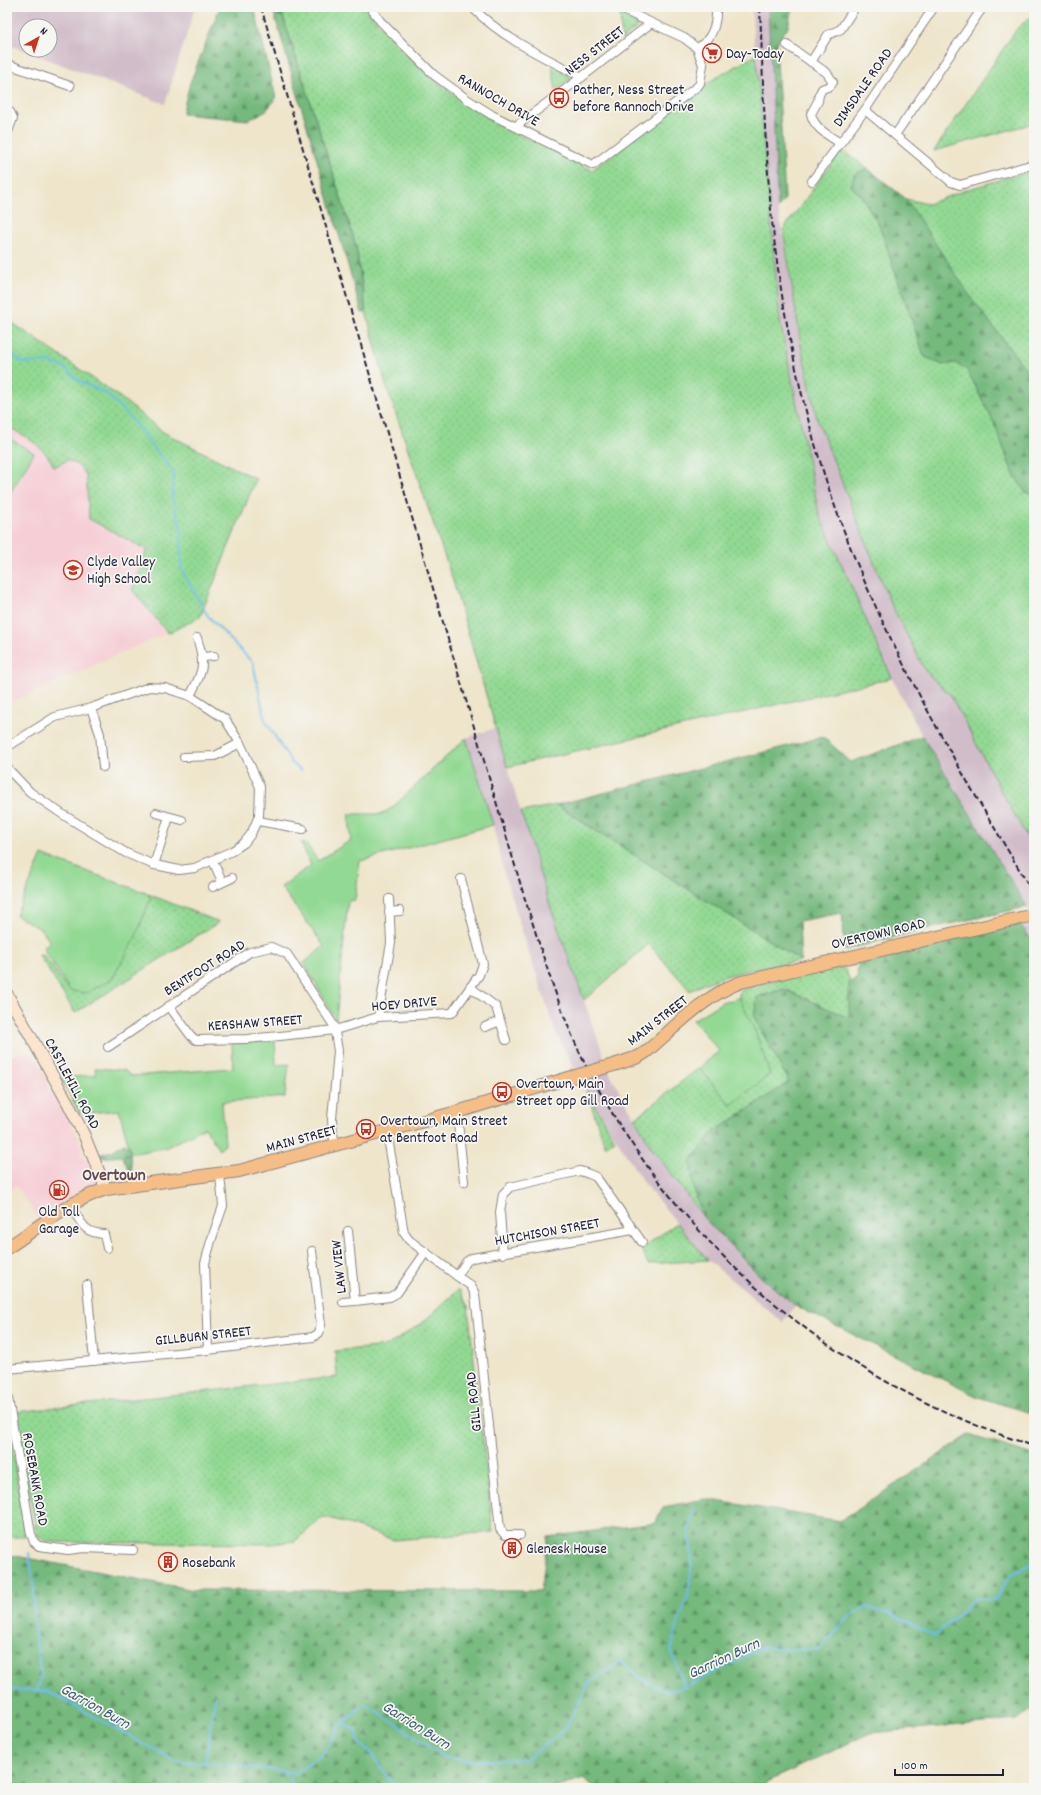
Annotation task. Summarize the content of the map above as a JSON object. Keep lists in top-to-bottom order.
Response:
{
  "streets": {
    "main road": ["OVERTOWN ROAD", "MAIN STREET", "CASTLEHILL ROAD"],
    "street": [
      "NESS STREET",
      "DIMSDALE ROAD",
      "RANNOCH DRIVE",
      "BENTFOOT ROAD",
      "HOEY DRIVE",
      "KERSHAW STREET",
      "HUTCHISON STREET",
      "LAW VIEW",
      "GILLBURN STREET",
      "GILL ROAD",
      "ROSEBANK ROAD"
    ]
  },
  "crossings": [
    ["NESS STREET", "RANNOCH DRIVE"],
    ["OVERTOWN ROAD", "MAIN STREET"],
    ["BENTFOOT ROAD", "HOEY DRIVE"],
    ["BENTFOOT ROAD", "MAIN STREET"],
    ["BENTFOOT ROAD", "KERSHAW STREET"],
    ["HOEY DRIVE", "KERSHAW STREET"],
    ["MAIN STREET", "CASTLEHILL ROAD"],
    ["MAIN STREET", "GILL ROAD"],
    ["HUTCHISON STREET", "GILL ROAD"],
    ["LAW VIEW", "GILL ROAD"]
  ],
  "districts": ["Overtown"],
  "water": ["Garrion Burn"],
  "places": {
    "supermarket": ["Day-Today"],
    "bus stop": ["Pather, Ness Street before Rannoch Drive", "Overtown, Main Street opp Gill Road", "Overtown, Main Street at Bentfoot Road"],
    "school or university": ["Clyde Valley High School"],
    "fuel station": ["Old Toll Garage"],
    "building": ["Glenesk House", "Rosebank"]
  },
  "scale_bar": "100 m",
  "north": "top right"
}
